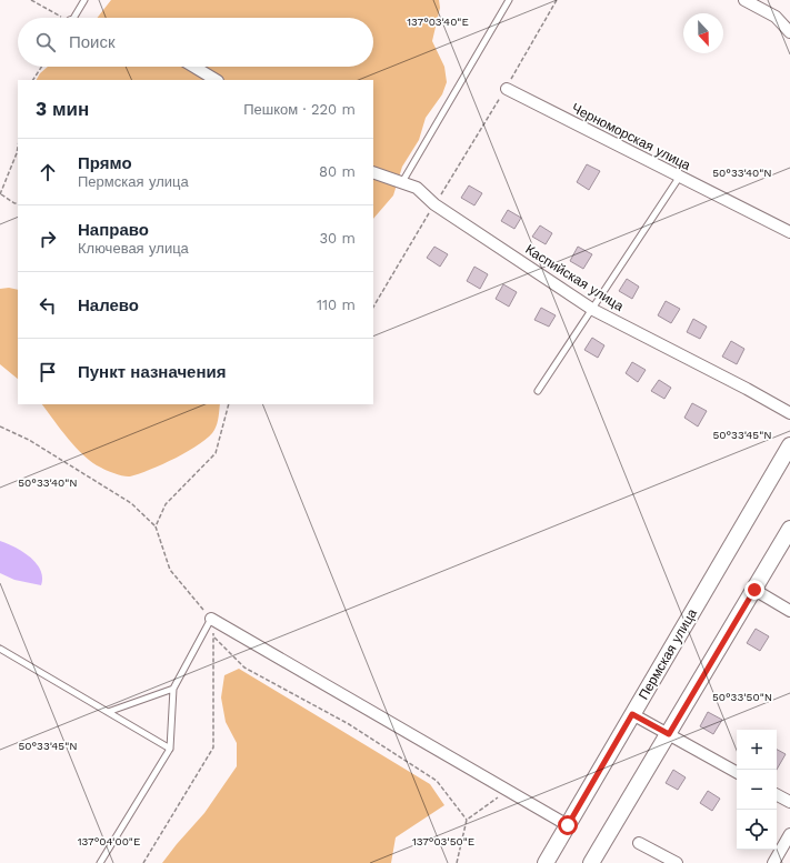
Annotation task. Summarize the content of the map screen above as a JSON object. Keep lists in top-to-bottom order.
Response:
{
  "streets": {
    "street": ["Черноморская улица", "Каспийская улица", "Пермская улица"]
  },
  "north": "bottom",
  "page": {
    "search": "Поиск",
    "heading": ["3 мин", "Пешком · 220 m"],
    "list": [
      ["Прямо", "Пермская улица", "80 m"],
      ["Направо", "Ключевая улица", "30 m"],
      ["Налево", "110 m"],
      "Пункт назначения"
    ],
    "map_buttons": ["+", "−"]
  },
  "coordinates": [
    "137°03'40\"E",
    "50°33'40\"N",
    "50°33'45\"N",
    "50°33'50\"N",
    "137°04'00\"E",
    "137°03'50\"E"
  ]
}
